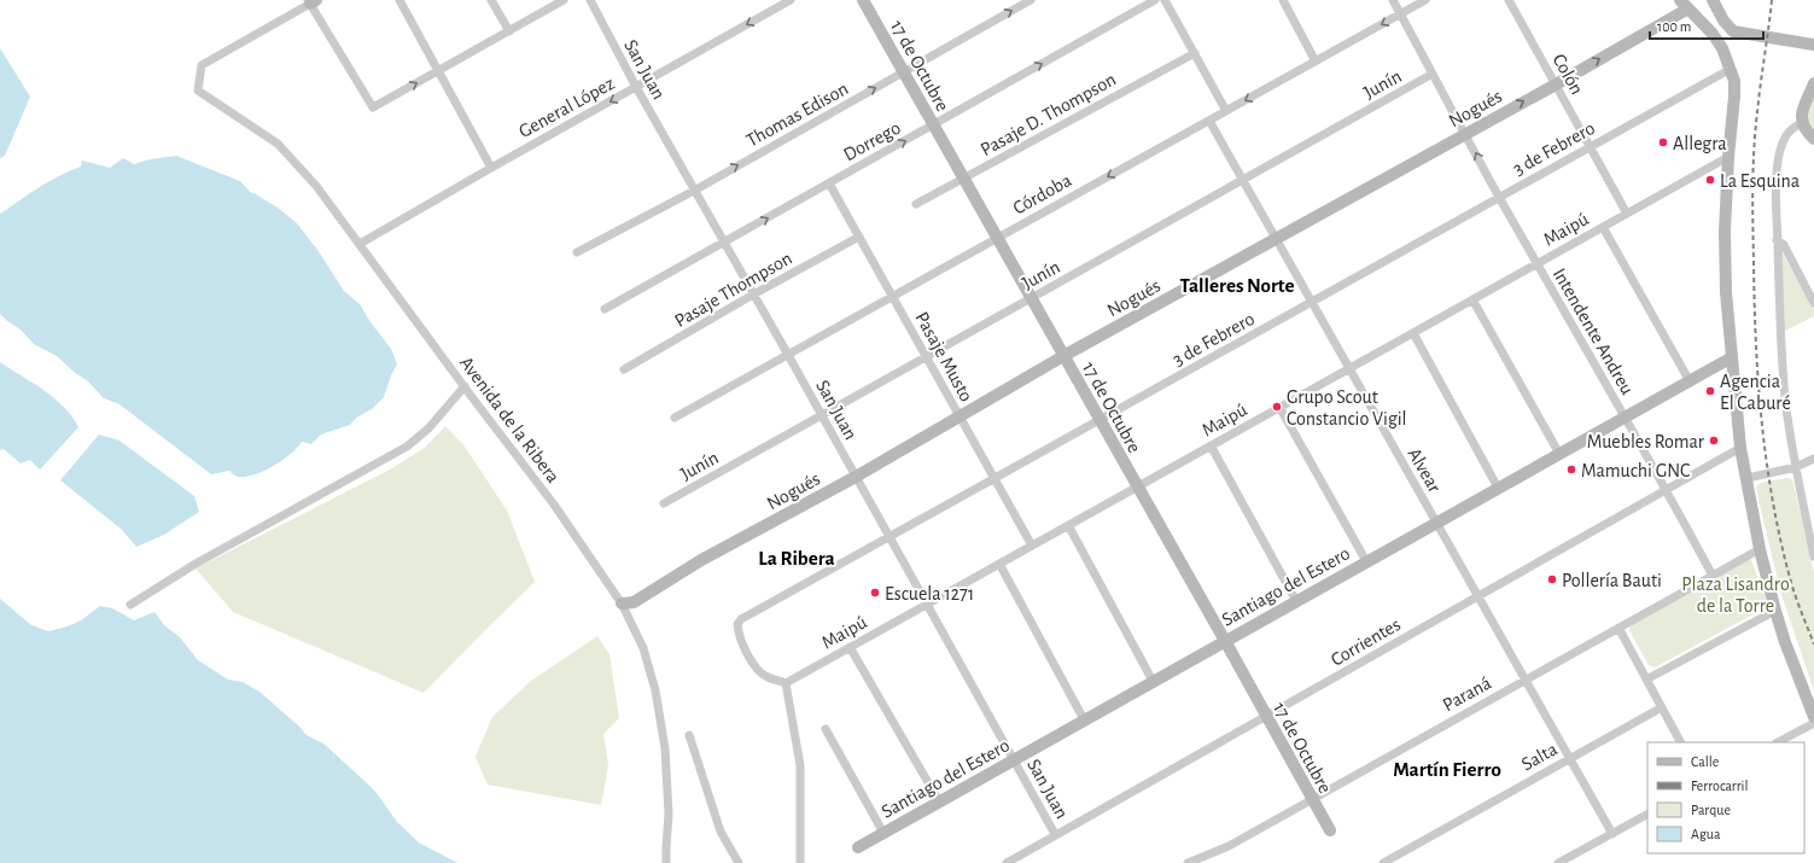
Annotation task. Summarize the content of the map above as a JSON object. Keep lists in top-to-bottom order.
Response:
{
  "streets": {
    "street": [
      "17 de Octubre",
      "San Juan",
      "Colón",
      "Junín",
      "General López",
      "Nogués",
      "Thomas Edison",
      "Pasaje D. Thompson",
      "Dorrego",
      "3 de Febrero",
      "Córdoba",
      "Maipú",
      "Pasaje Thompson",
      "Intendente Andreu",
      "Pasaje Musto",
      "Avenida de la Ribera",
      "Alvear",
      "Santiago del Estero",
      "Corrientes",
      "Paraná",
      "Salta"
    ]
  },
  "crossings": [
    ["17 de Octubre", "Junín"],
    ["17 de Octubre", "Nogués"],
    ["17 de Octubre", "Thomas Edison"],
    ["17 de Octubre", "Pasaje D. Thompson"],
    ["17 de Octubre", "Dorrego"],
    ["17 de Octubre", "3 de Febrero"],
    ["17 de Octubre", "Córdoba"],
    ["17 de Octubre", "Maipú"],
    ["17 de Octubre", "Santiago del Estero"],
    ["17 de Octubre", "Corrientes"],
    ["17 de Octubre", "Paraná"],
    ["San Juan", "Junín"],
    ["San Juan", "General López"],
    ["San Juan", "Nogués"],
    ["San Juan", "Thomas Edison"],
    ["San Juan", "Dorrego"],
    ["San Juan", "3 de Febrero"],
    ["San Juan", "Córdoba"],
    ["San Juan", "Maipú"],
    ["San Juan", "Pasaje Thompson"],
    ["San Juan", "Santiago del Estero"],
    ["San Juan", "Corrientes"],
    ["Colón", "Nogués"],
    ["Colón", "3 de Febrero"],
    ["Colón", "Maipú"],
    ["Junín", "Intendente Andreu"],
    ["Junín", "Pasaje Musto"],
    ["Junín", "Alvear"],
    ["General López", "Avenida de la Ribera"],
    ["Nogués", "Intendente Andreu"],
    ["Nogués", "Pasaje Musto"],
    ["Nogués", "Avenida de la Ribera"],
    ["Nogués", "Alvear"],
    ["Dorrego", "Pasaje Musto"],
    ["3 de Febrero", "Maipú"],
    ["3 de Febrero", "Intendente Andreu"],
    ["3 de Febrero", "Pasaje Musto"],
    ["3 de Febrero", "Alvear"],
    ["Córdoba", "Intendente Andreu"],
    ["Córdoba", "Pasaje Musto"],
    ["Córdoba", "Alvear"],
    ["Maipú", "Intendente Andreu"],
    ["Maipú", "Pasaje Musto"],
    ["Maipú", "Alvear"],
    ["Pasaje Thompson", "Pasaje Musto"],
    ["Intendente Andreu", "Santiago del Estero"],
    ["Intendente Andreu", "Corrientes"],
    ["Intendente Andreu", "Paraná"],
    ["Alvear", "Santiago del Estero"],
    ["Alvear", "Corrientes"],
    ["Alvear", "Paraná"],
    ["Alvear", "Salta"]
  ],
  "one_way": [
    "General López",
    "Thomas Edison",
    "Dorrego",
    "Córdoba"
  ],
  "districts": ["Talleres Norte", "La Ribera", "Martín Fierro"],
  "parks": ["Plaza Lisandro de la Torre"],
  "places": [
    "Allegra",
    "La Esquina",
    "Agencia El Caburé",
    "Grupo Scout Constancio Vigil",
    "Muebles Romar",
    "Mamuchi GNC",
    "Pollería Bauti",
    "Escuela 1271"
  ],
  "legend": [
    "Calle",
    "Ferrocarril",
    "Parque",
    "Agua"
  ],
  "scale_bar": "100 m"
}
